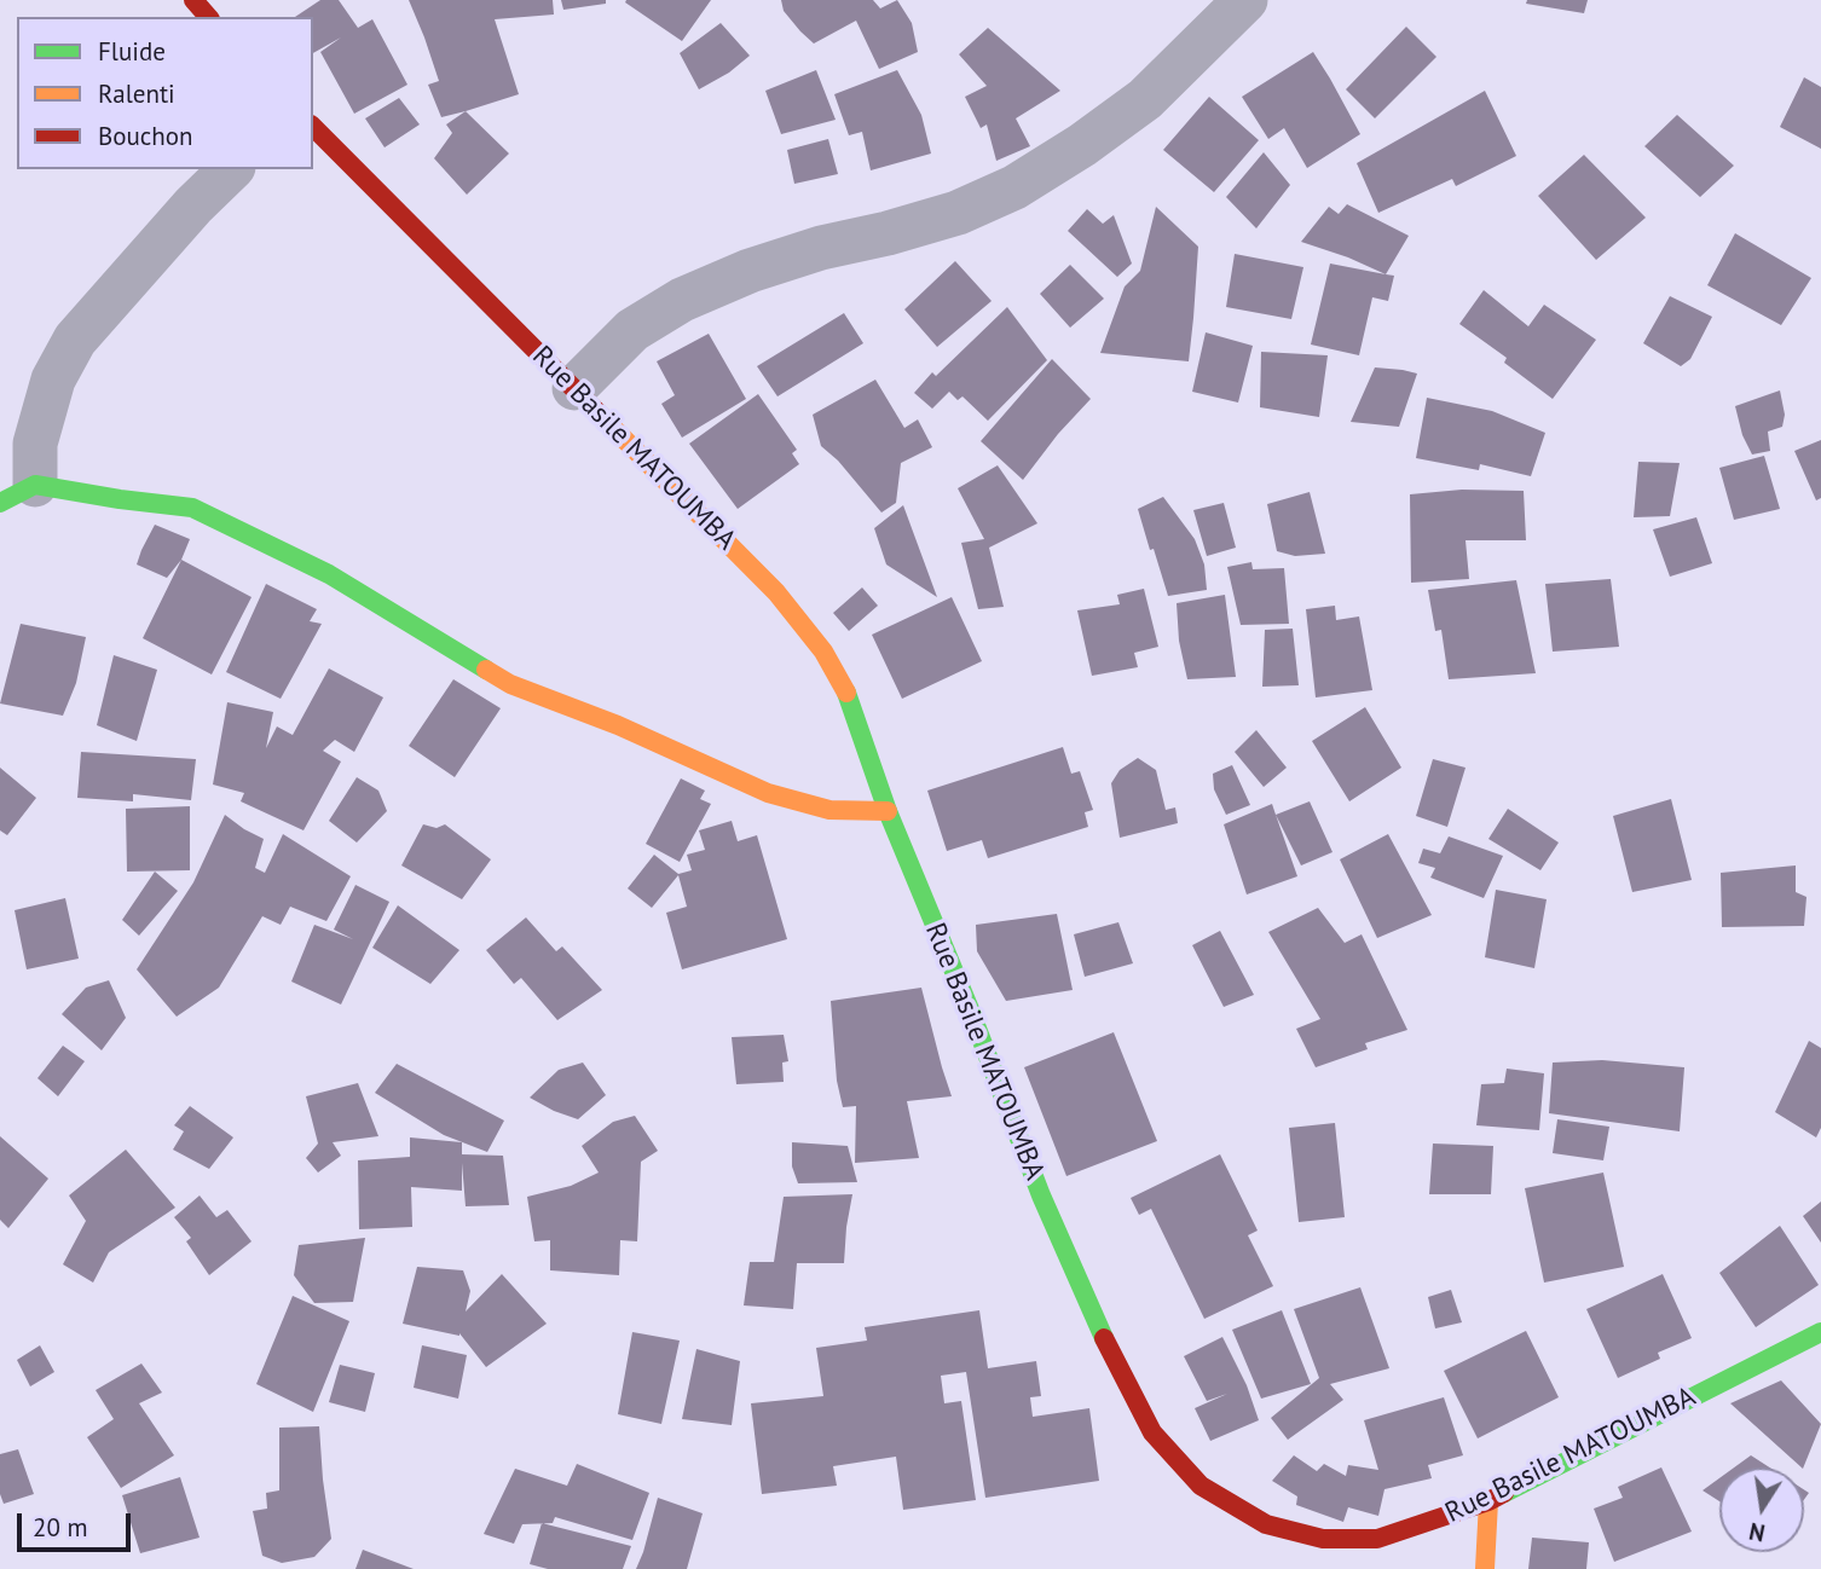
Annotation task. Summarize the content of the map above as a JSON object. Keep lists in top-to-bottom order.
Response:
{
  "streets": {
    "street": ["Rue Basile MATOUMBA"]
  },
  "legend": ["Fluide", "Ralenti", "Bouchon"],
  "scale_bar": "20 m",
  "north": "bottom"
}
